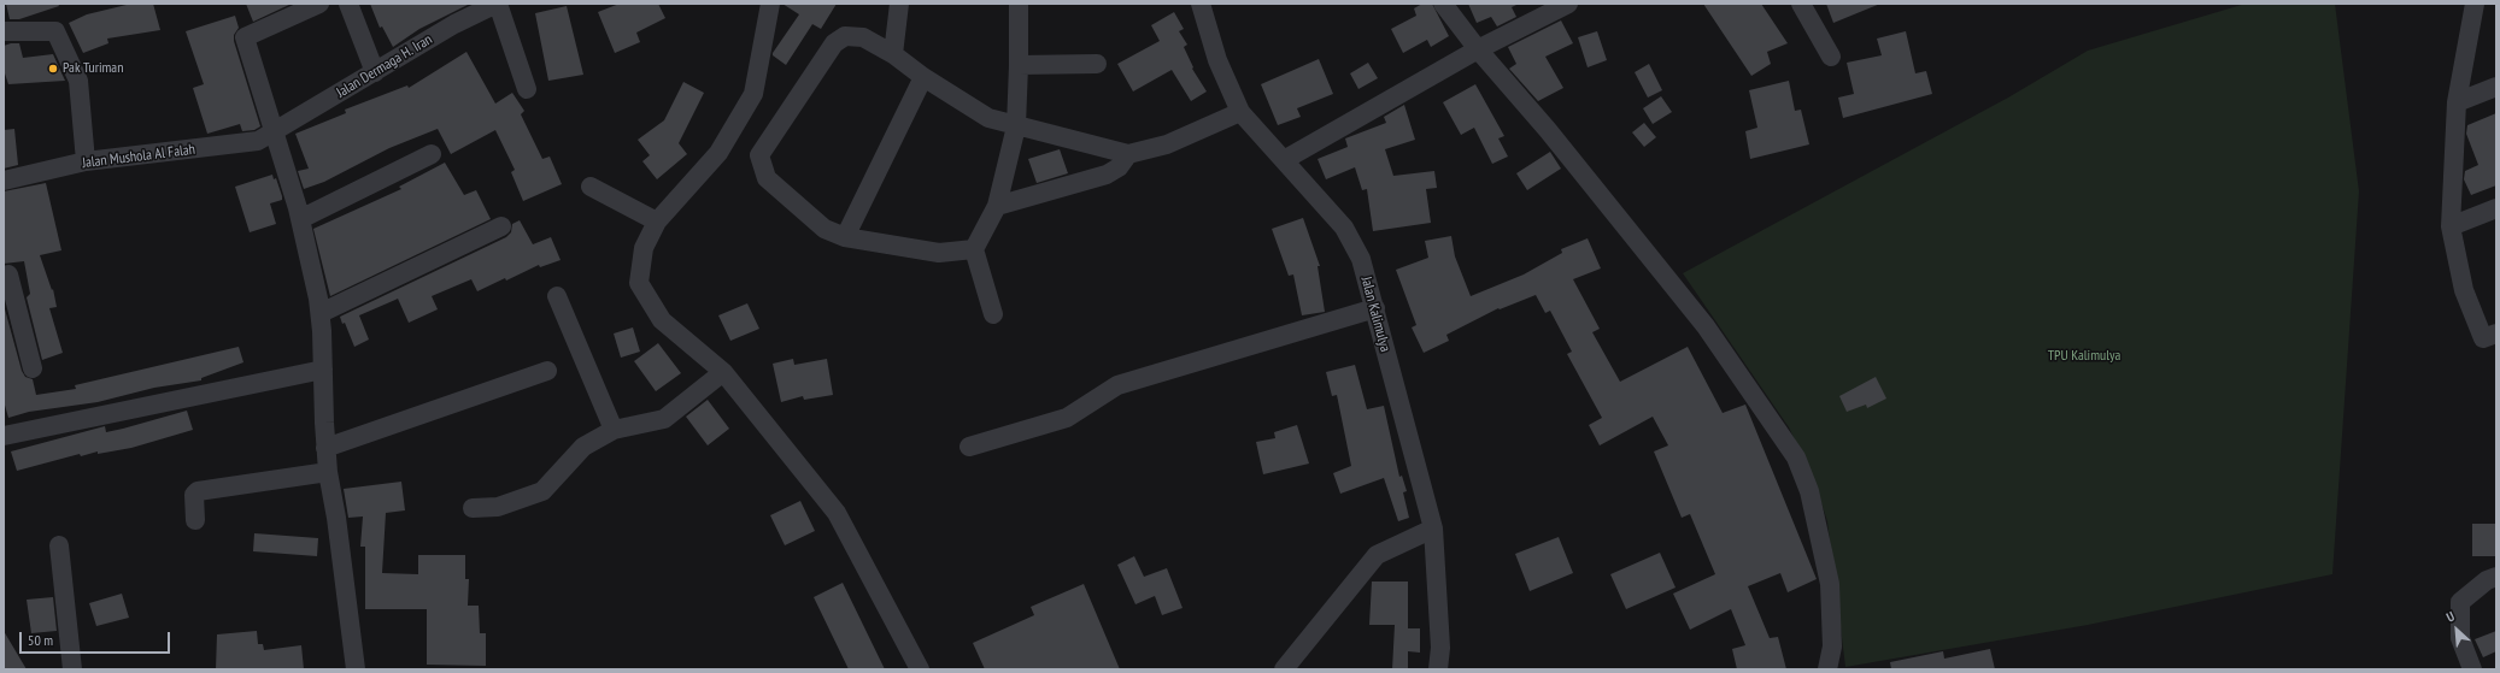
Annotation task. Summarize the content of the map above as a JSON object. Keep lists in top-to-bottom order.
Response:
{
  "streets": {
    "street": ["Jalan Dermaga H. Iran", "Jalan Mushola Al Falah", "Jalan Kalimulya"]
  },
  "crossings": [
    ["Jalan Dermaga H. Iran", "Jalan Mushola Al Falah"]
  ],
  "parks": ["TPU Kalimulya"],
  "places": ["Pak Turiman"],
  "scale_bar": "50 m",
  "north": "top left"
}
